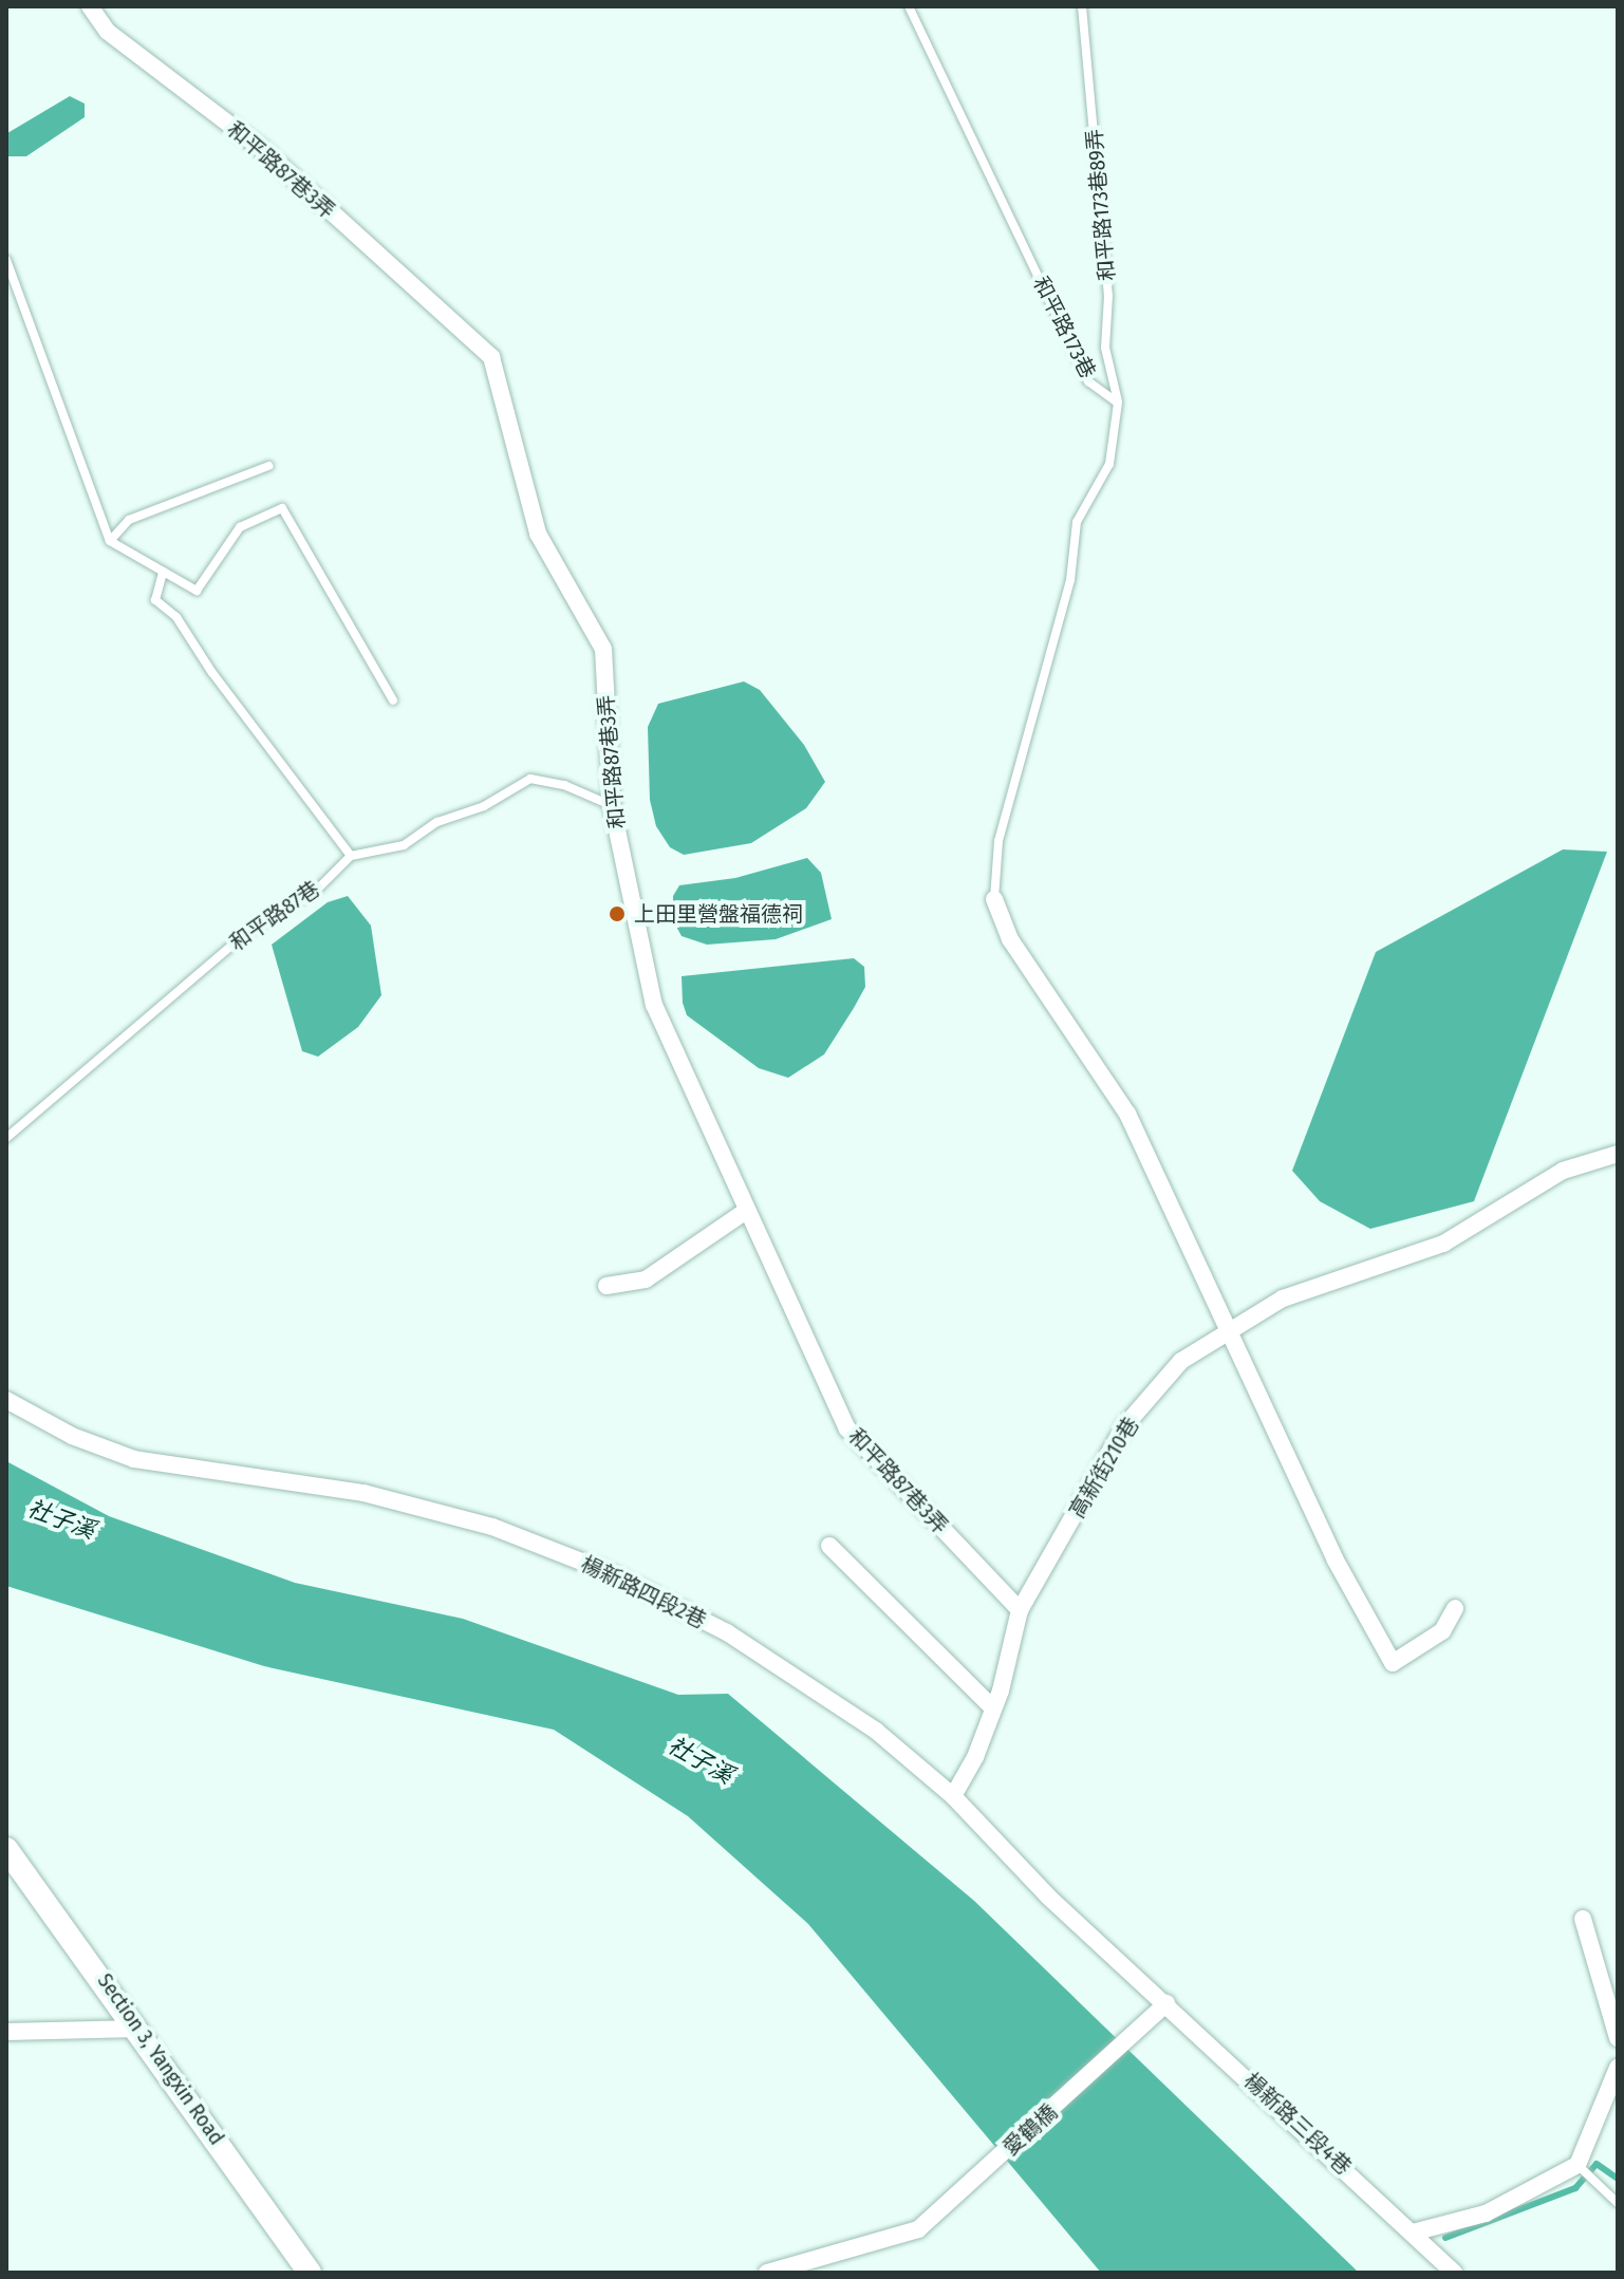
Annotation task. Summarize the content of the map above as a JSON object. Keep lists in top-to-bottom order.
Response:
{
  "streets": {
    "main road": ["Section 3, Yangxin Road"],
    "street": [
      "和平路87巷3弄",
      "高新街210巷",
      "楊新路四段2巷",
      "楊新路三段4巷",
      "愛鶴橋"
    ],
    "lane": ["和平路173巷89弄", "和平路173巷", "和平路87巷"]
  },
  "crossings": [
    ["和平路87巷3弄", "高新街210巷"],
    ["和平路173巷89弄", "和平路173巷"],
    ["高新街210巷", "楊新路四段2巷"],
    ["楊新路四段2巷", "楊新路三段4巷"],
    ["楊新路四段2巷", "愛鶴橋"],
    ["楊新路三段4巷", "愛鶴橋"]
  ],
  "water": ["社子溪"],
  "places": ["上田里營盤福德祠"]
}
